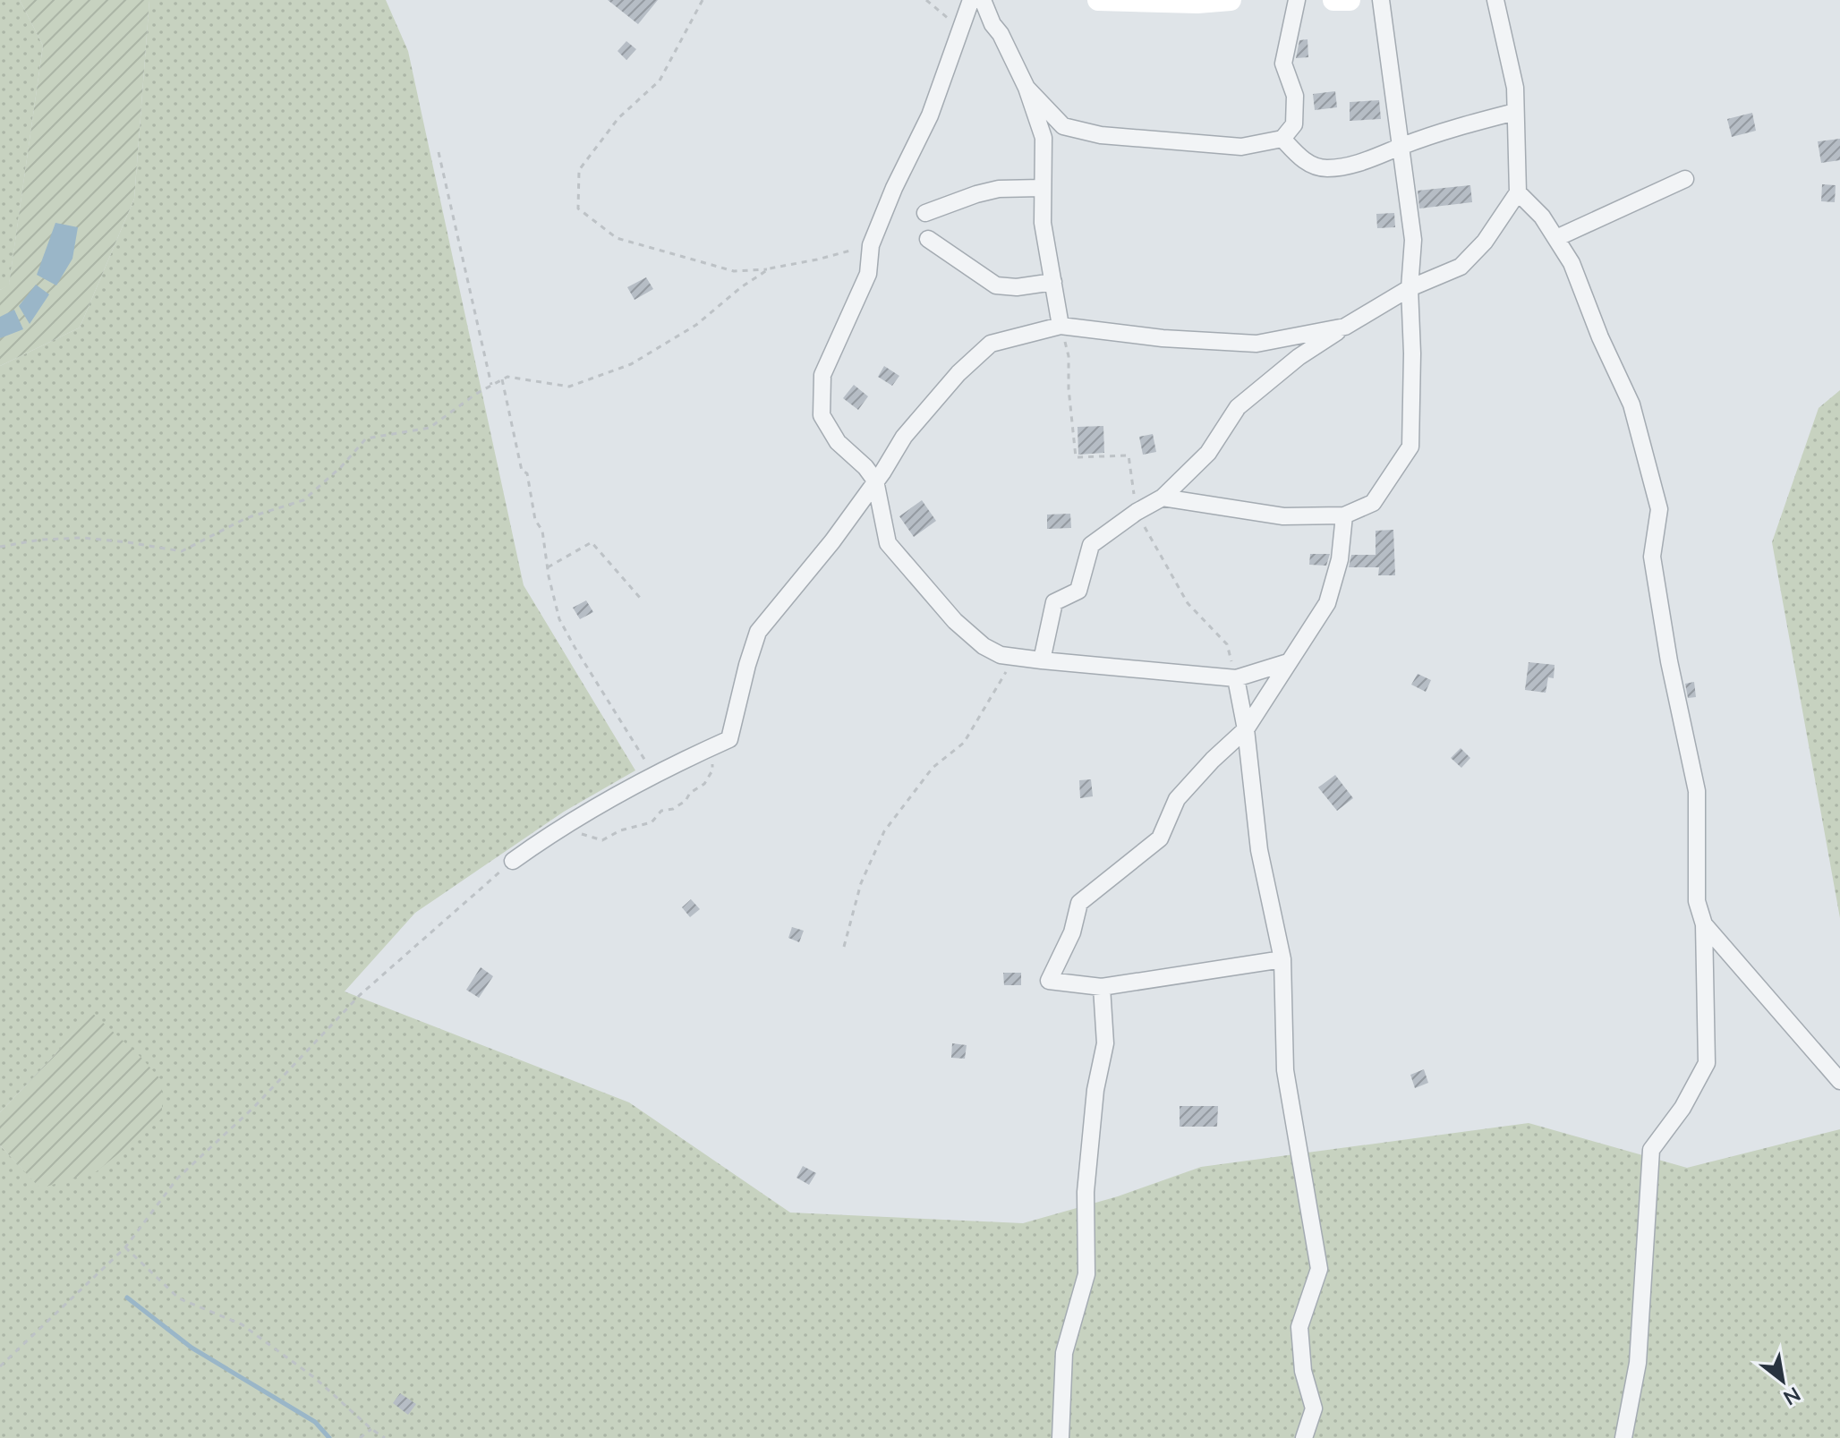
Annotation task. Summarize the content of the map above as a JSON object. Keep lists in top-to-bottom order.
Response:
{
  "north": "bottom right"
}
